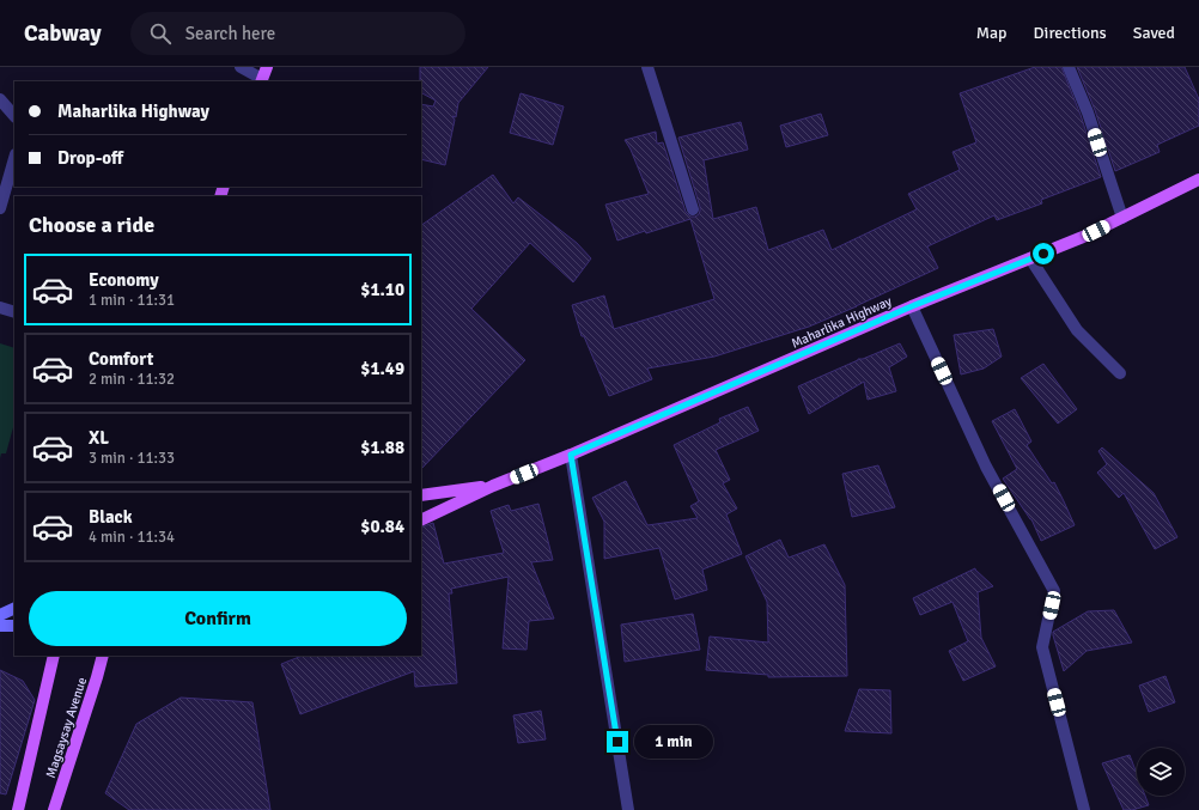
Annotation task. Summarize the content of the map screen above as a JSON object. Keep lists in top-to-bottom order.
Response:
{
  "streets": {
    "main road": ["Maharlika Highway", "Magsaysay Avenue"]
  },
  "page": {
    "header": "Cabway",
    "search": "Search here",
    "nav": ["Map", "Directions", "Saved"],
    "banner": ["Maharlika Highway", "Drop-off"],
    "heading": "Choose a ride",
    "list": [
      {
        "name": "Economy",
        "note": "1 min · 11:31",
        "value": "$1.10"
      },
      {
        "name": "Comfort",
        "note": "2 min · 11:32",
        "value": "$1.49"
      },
      {
        "name": "XL",
        "note": "3 min · 11:33",
        "value": "$1.88"
      },
      {
        "name": "Black",
        "note": "4 min · 11:34",
        "value": "$0.84"
      }
    ],
    "buttons": "Confirm",
    "bubble": "1 min"
  }
}
